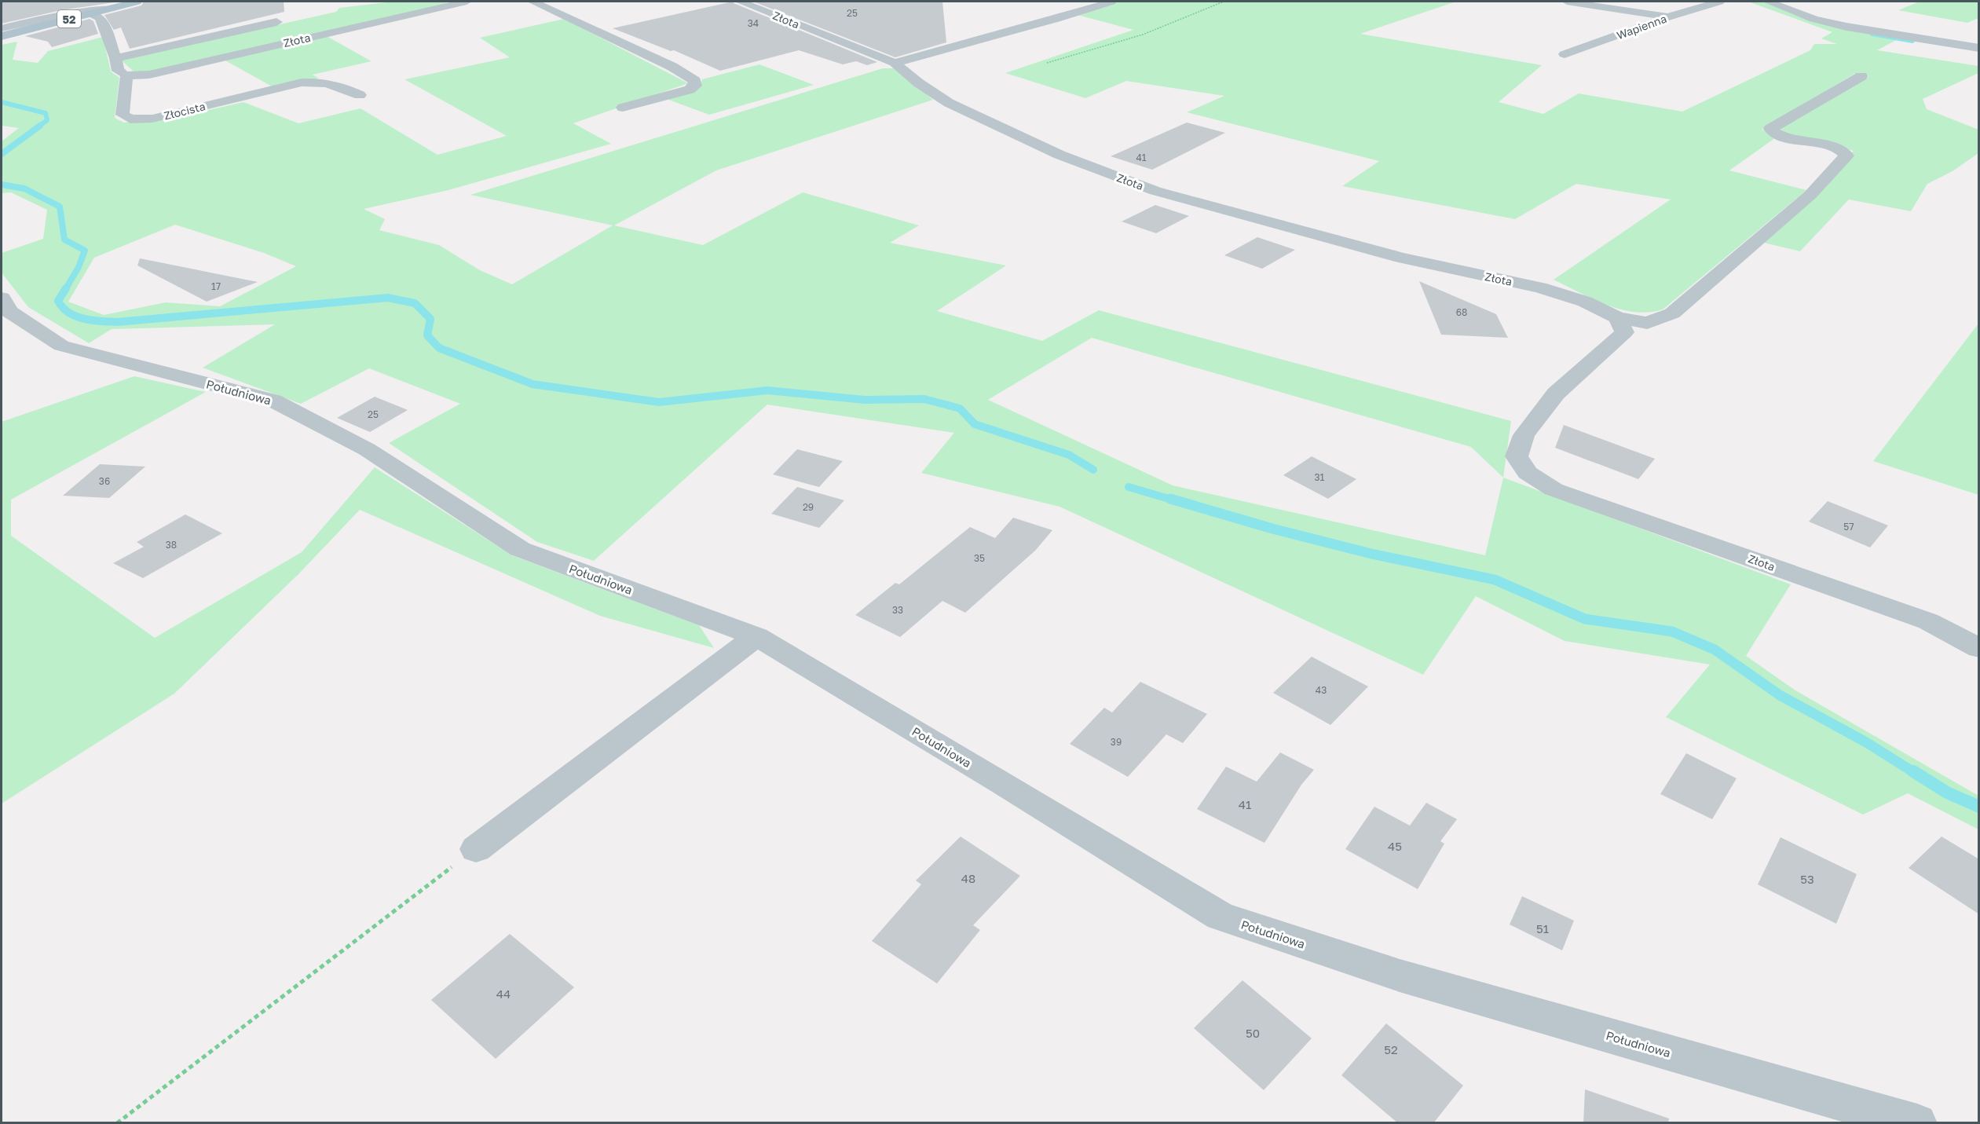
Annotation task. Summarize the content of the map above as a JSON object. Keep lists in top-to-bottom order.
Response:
{
  "streets": {
    "main road": ["52"],
    "street": [
      "Złota",
      "Wapienna",
      "Złocista",
      "Południowa"
    ]
  },
  "crossings": [
    ["Złota", "Złocista"]
  ],
  "house_numbers": [
    "25",
    "34",
    "41",
    "17",
    "68",
    "25",
    "31",
    "36",
    "29",
    "57",
    "38",
    "35",
    "33",
    "43",
    "39",
    "41",
    "45",
    "48",
    "53",
    "51",
    "44",
    "50",
    "52"
  ]
}
